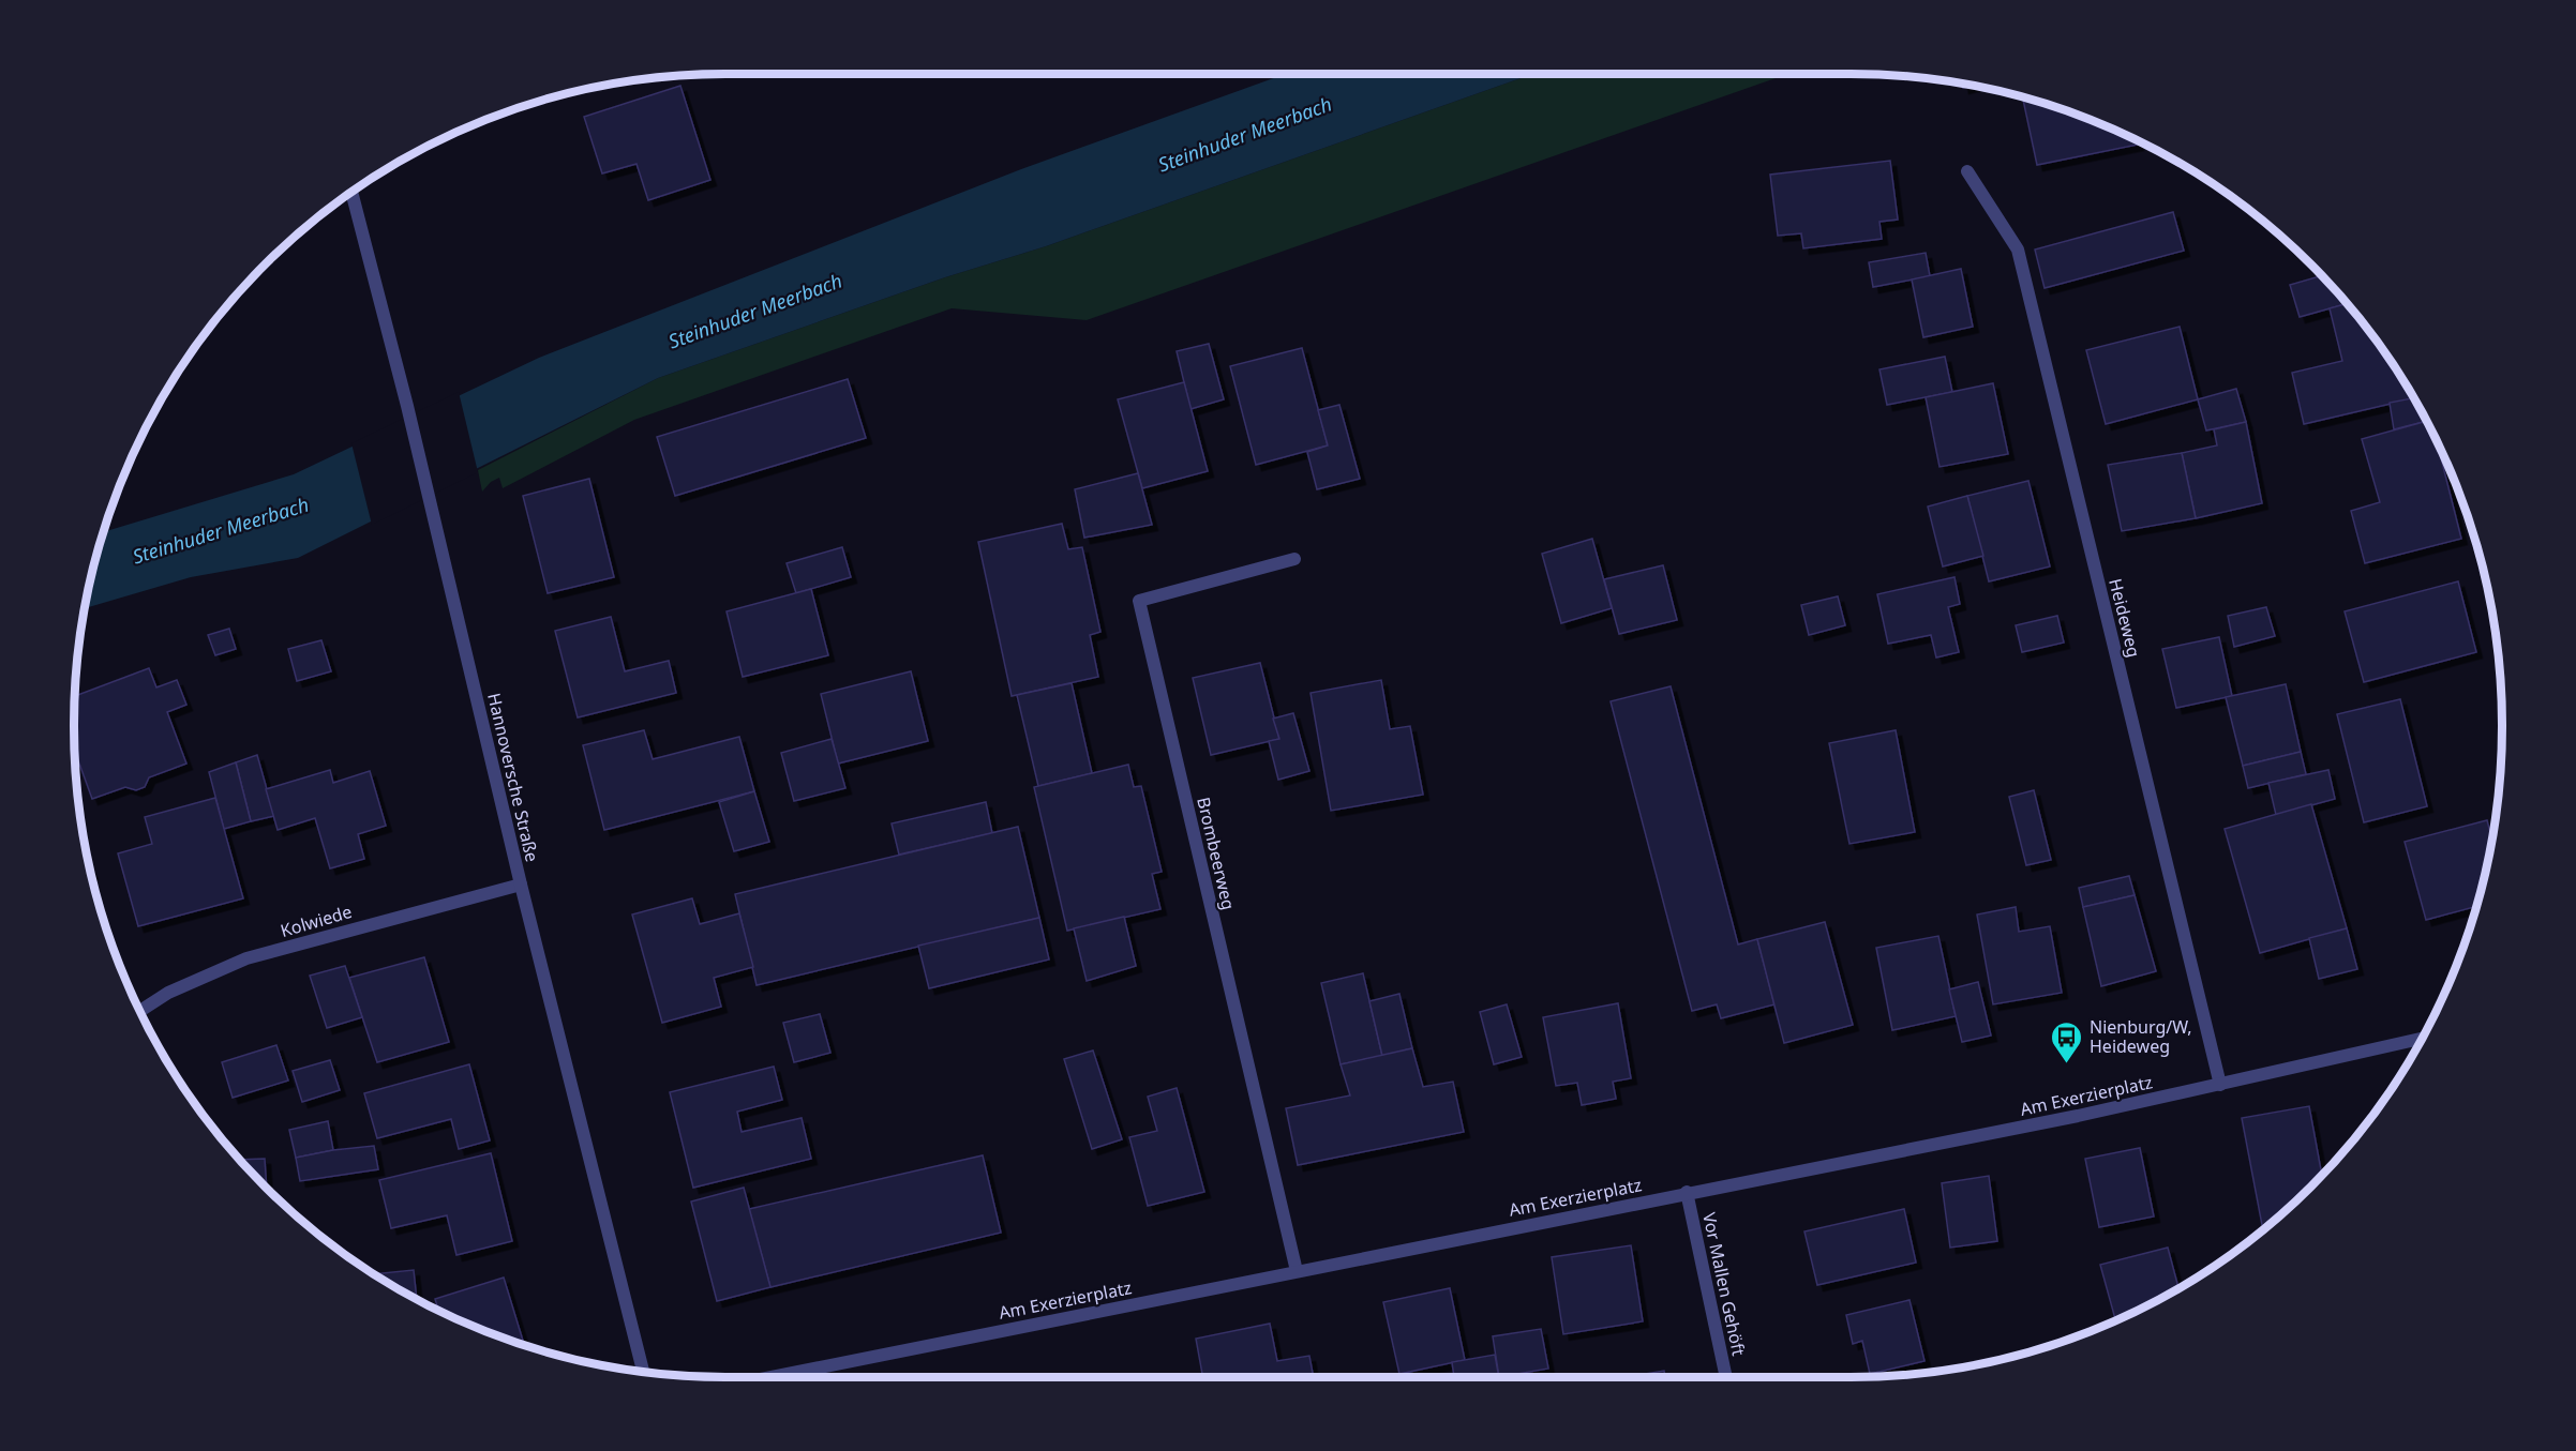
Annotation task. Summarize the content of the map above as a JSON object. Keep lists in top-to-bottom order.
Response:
{
  "streets": {
    "street": [
      "Heideweg",
      "Hannoversche Straße",
      "Brombeerweg",
      "Kolwiede",
      "Am Exerzierplatz",
      "Vor Mallen Gehöft"
    ]
  },
  "crossings": [
    ["Heideweg", "Am Exerzierplatz"],
    ["Hannoversche Straße", "Kolwiede"],
    ["Brombeerweg", "Am Exerzierplatz"],
    ["Am Exerzierplatz", "Vor Mallen Gehöft"]
  ],
  "water": ["Steinhuder Meerbach"],
  "places": {
    "bus stop": ["Nienburg/W, Heideweg"]
  }
}
